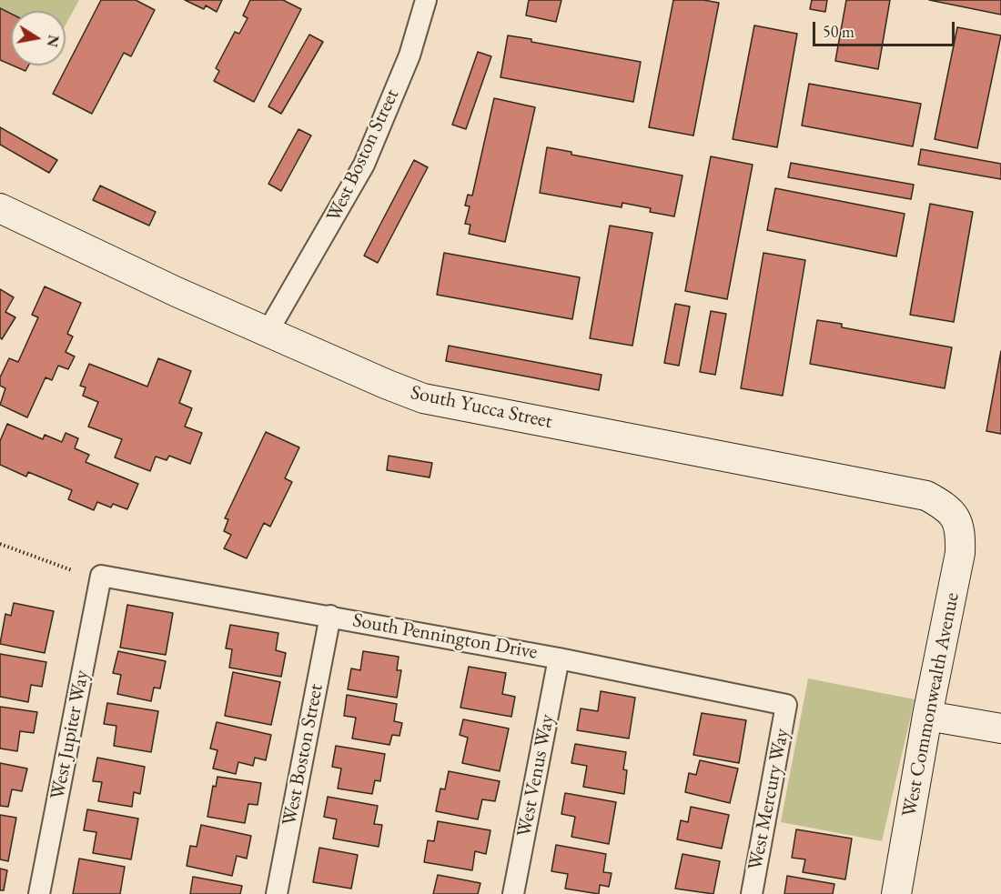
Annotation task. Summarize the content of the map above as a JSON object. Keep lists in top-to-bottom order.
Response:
{
  "streets": {
    "street": [
      "West Boston Street",
      "South Yucca Street",
      "South Pennington Drive",
      "West Commonwealth Avenue",
      "West Jupiter Way",
      "West Venus Way",
      "West Mercury Way"
    ]
  },
  "crossings": [
    ["West Boston Street", "South Yucca Street"],
    ["West Boston Street", "South Pennington Drive"],
    ["South Yucca Street", "West Commonwealth Avenue"],
    ["South Pennington Drive", "West Jupiter Way"],
    ["South Pennington Drive", "West Venus Way"],
    ["South Pennington Drive", "West Mercury Way"]
  ],
  "scale_bar": "50 m",
  "north": "right"
}
